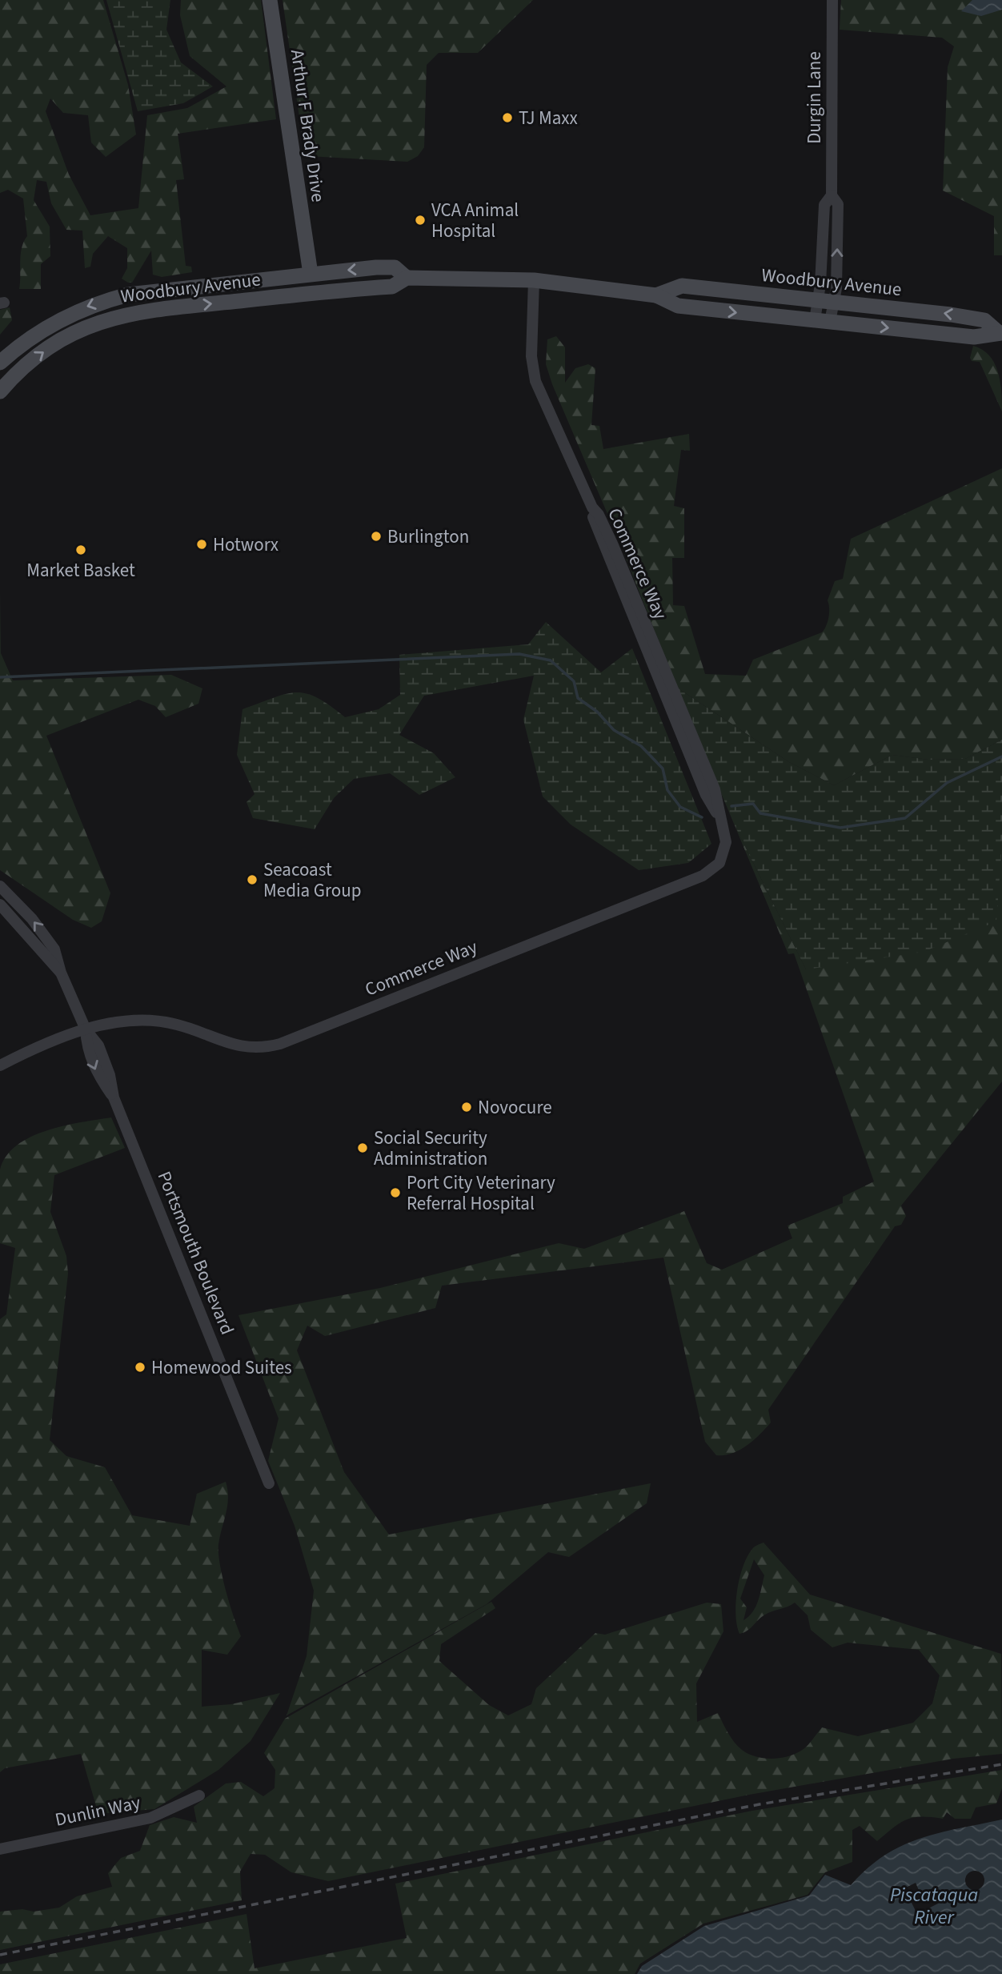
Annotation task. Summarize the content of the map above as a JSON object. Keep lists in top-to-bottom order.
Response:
{
  "streets": {
    "main road": ["Arthur F Brady Drive", "Woodbury Avenue"],
    "street": [
      "Durgin Lane",
      "Commerce Way",
      "Portsmouth Boulevard",
      "Dunlin Way"
    ]
  },
  "crossings": [
    ["Durgin Lane", "Woodbury Avenue"],
    ["Arthur F Brady Drive", "Woodbury Avenue"],
    ["Woodbury Avenue", "Commerce Way"],
    ["Commerce Way", "Portsmouth Boulevard"]
  ],
  "water": ["Piscataqua River"],
  "places": [
    "TJ Maxx",
    "VCA Animal Hospital",
    "Burlington",
    "Hotworx",
    "Market Basket",
    "Seacoast Media Group",
    "Novocure",
    "Social Security Administration",
    "Port City Veterinary Referral Hospital",
    "Homewood Suites"
  ]
}
